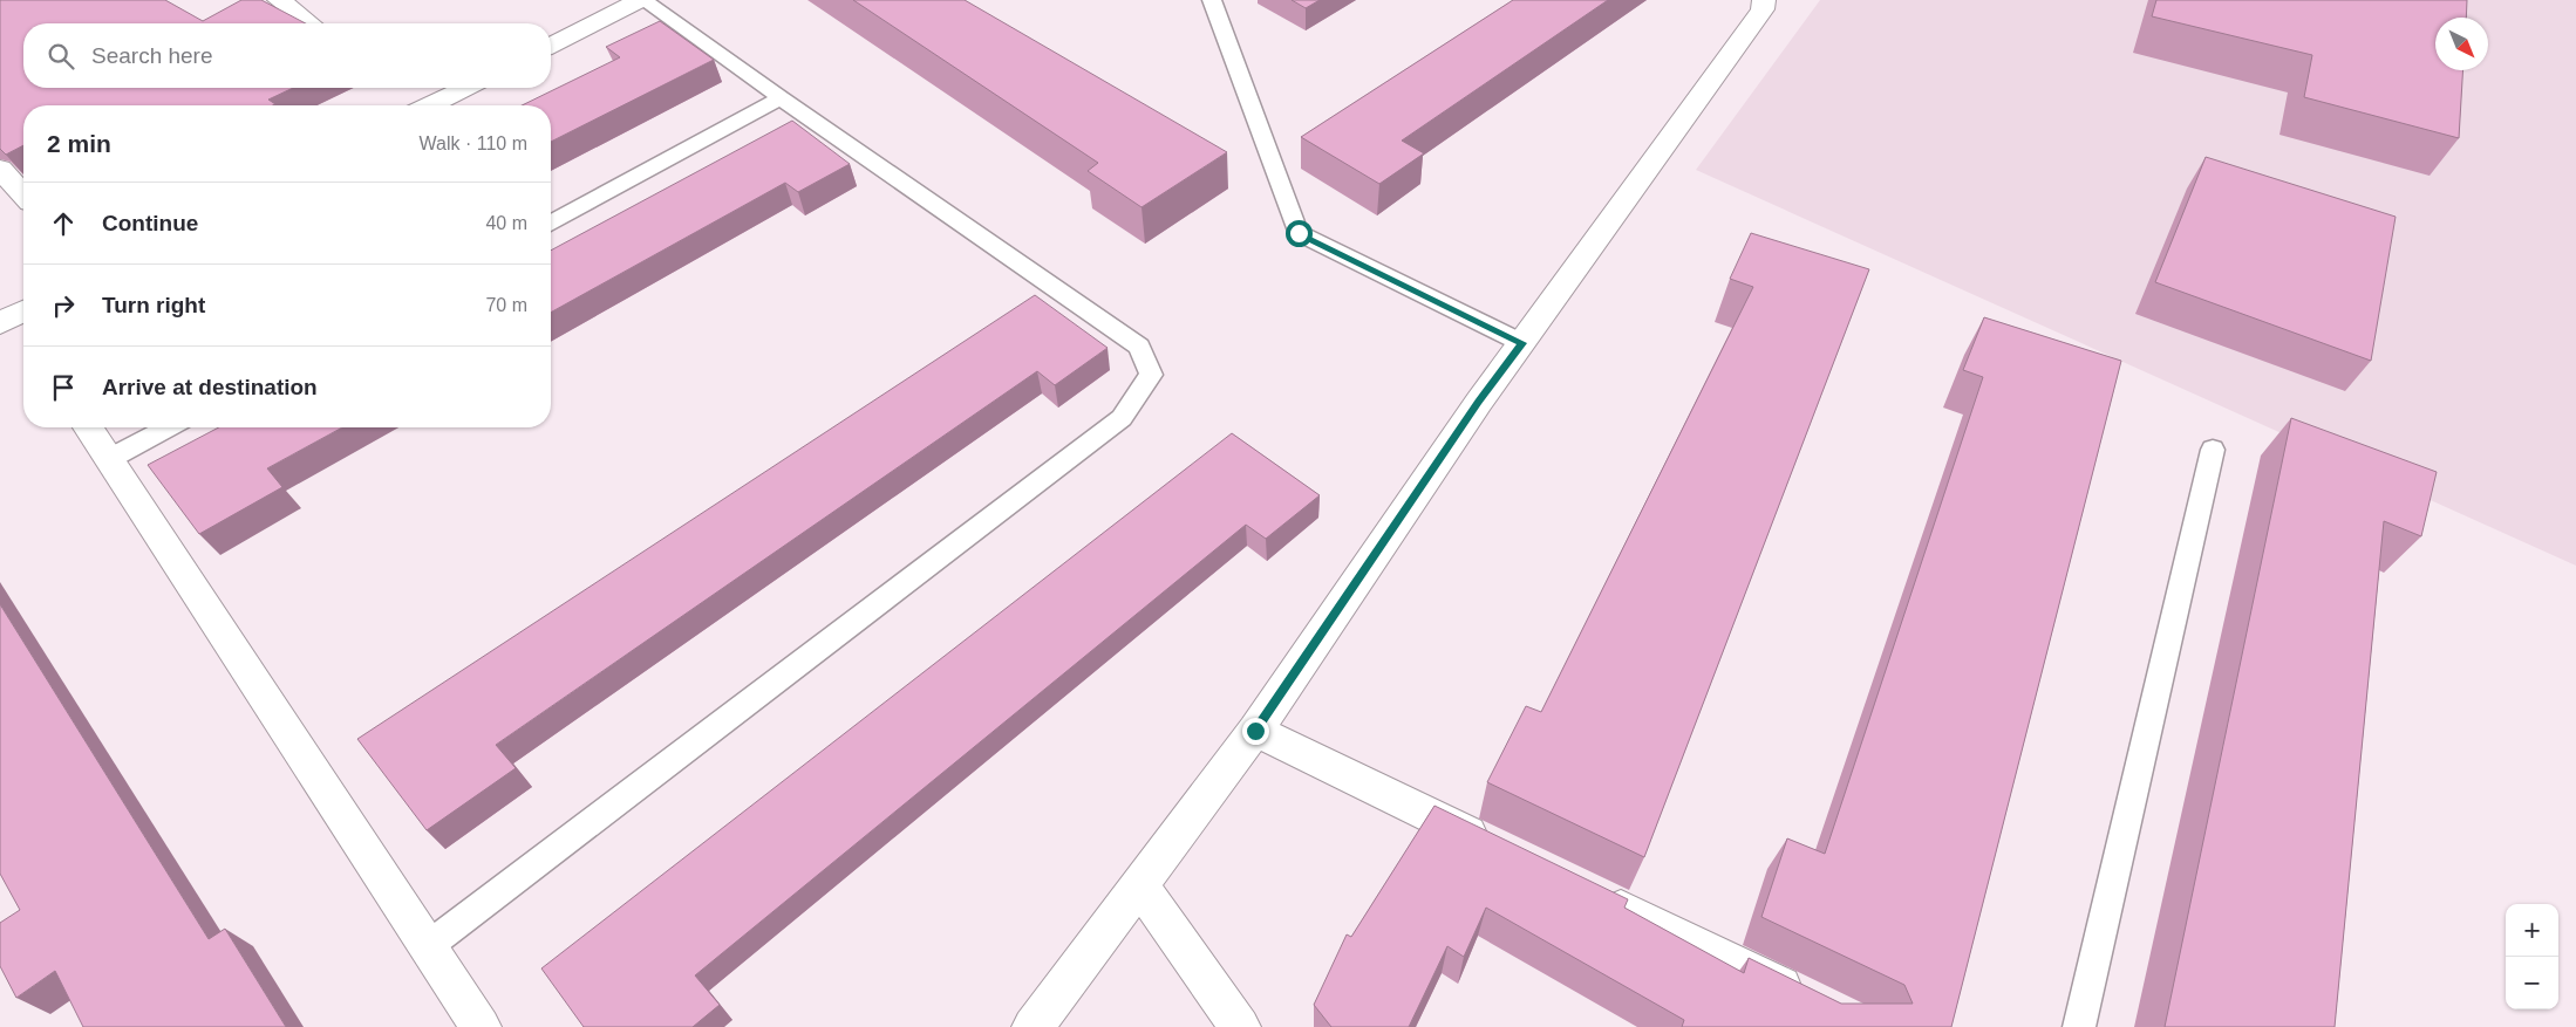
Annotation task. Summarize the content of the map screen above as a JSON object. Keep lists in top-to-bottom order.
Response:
{
  "north": "bottom right",
  "page": {
    "search": "Search here",
    "heading": ["2 min", "Walk · 110 m"],
    "list": [
      ["Continue", "40 m"],
      ["Turn right", "70 m"],
      "Arrive at destination"
    ],
    "map_buttons": ["+", "−"]
  }
}
